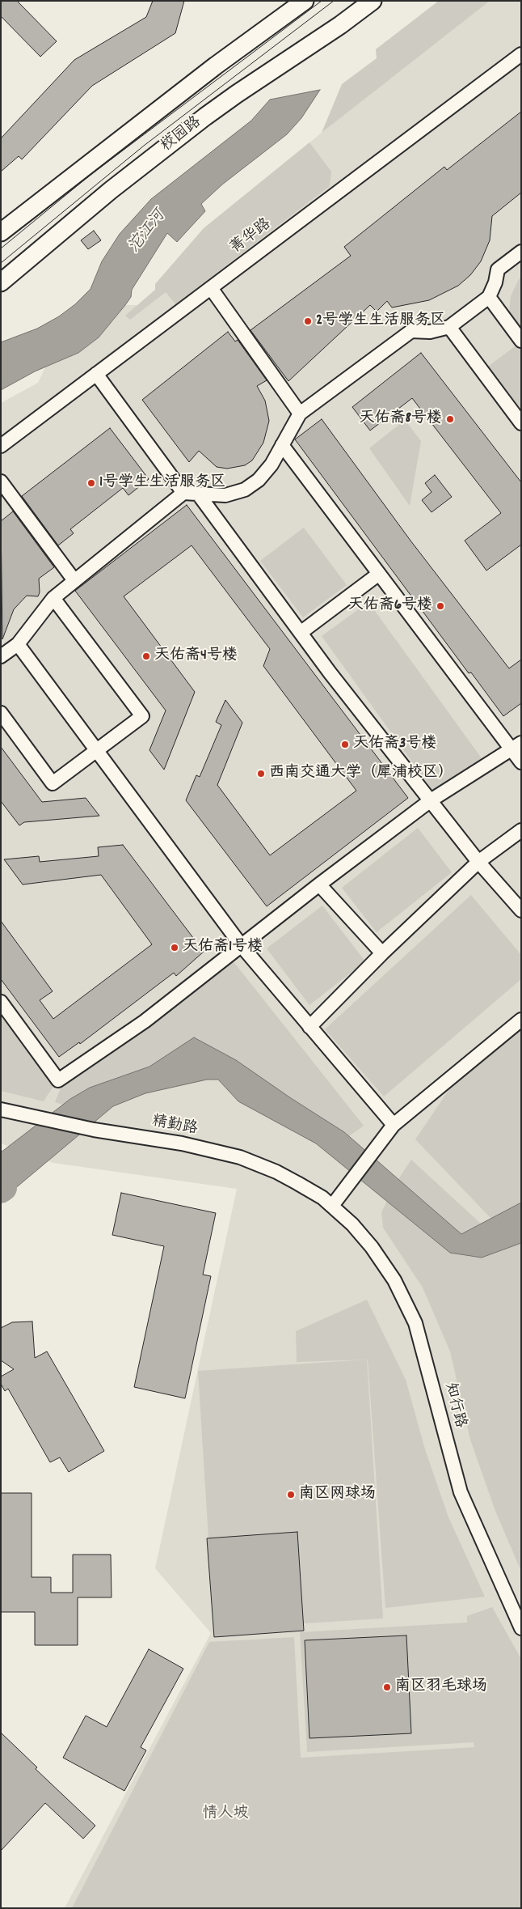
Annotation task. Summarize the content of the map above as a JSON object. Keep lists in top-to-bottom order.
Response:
{
  "streets": {
    "street": [
      "校园路",
      "菁华路",
      "精勤路",
      "知行路"
    ]
  },
  "crossings": [
    ["精勤路", "知行路"]
  ],
  "water": ["沱江河"],
  "parks": ["情人坡"],
  "places": [
    "2号学生生活服务区",
    "天佑斋8号楼",
    "1号学生生活服务区",
    "天佑斋6号楼",
    "天佑斋4号楼",
    "天佑斋3号楼",
    "西南交通大学（犀浦校区）",
    "天佑斋1号楼",
    "南区网球场",
    "南区羽毛球场"
  ]
}
